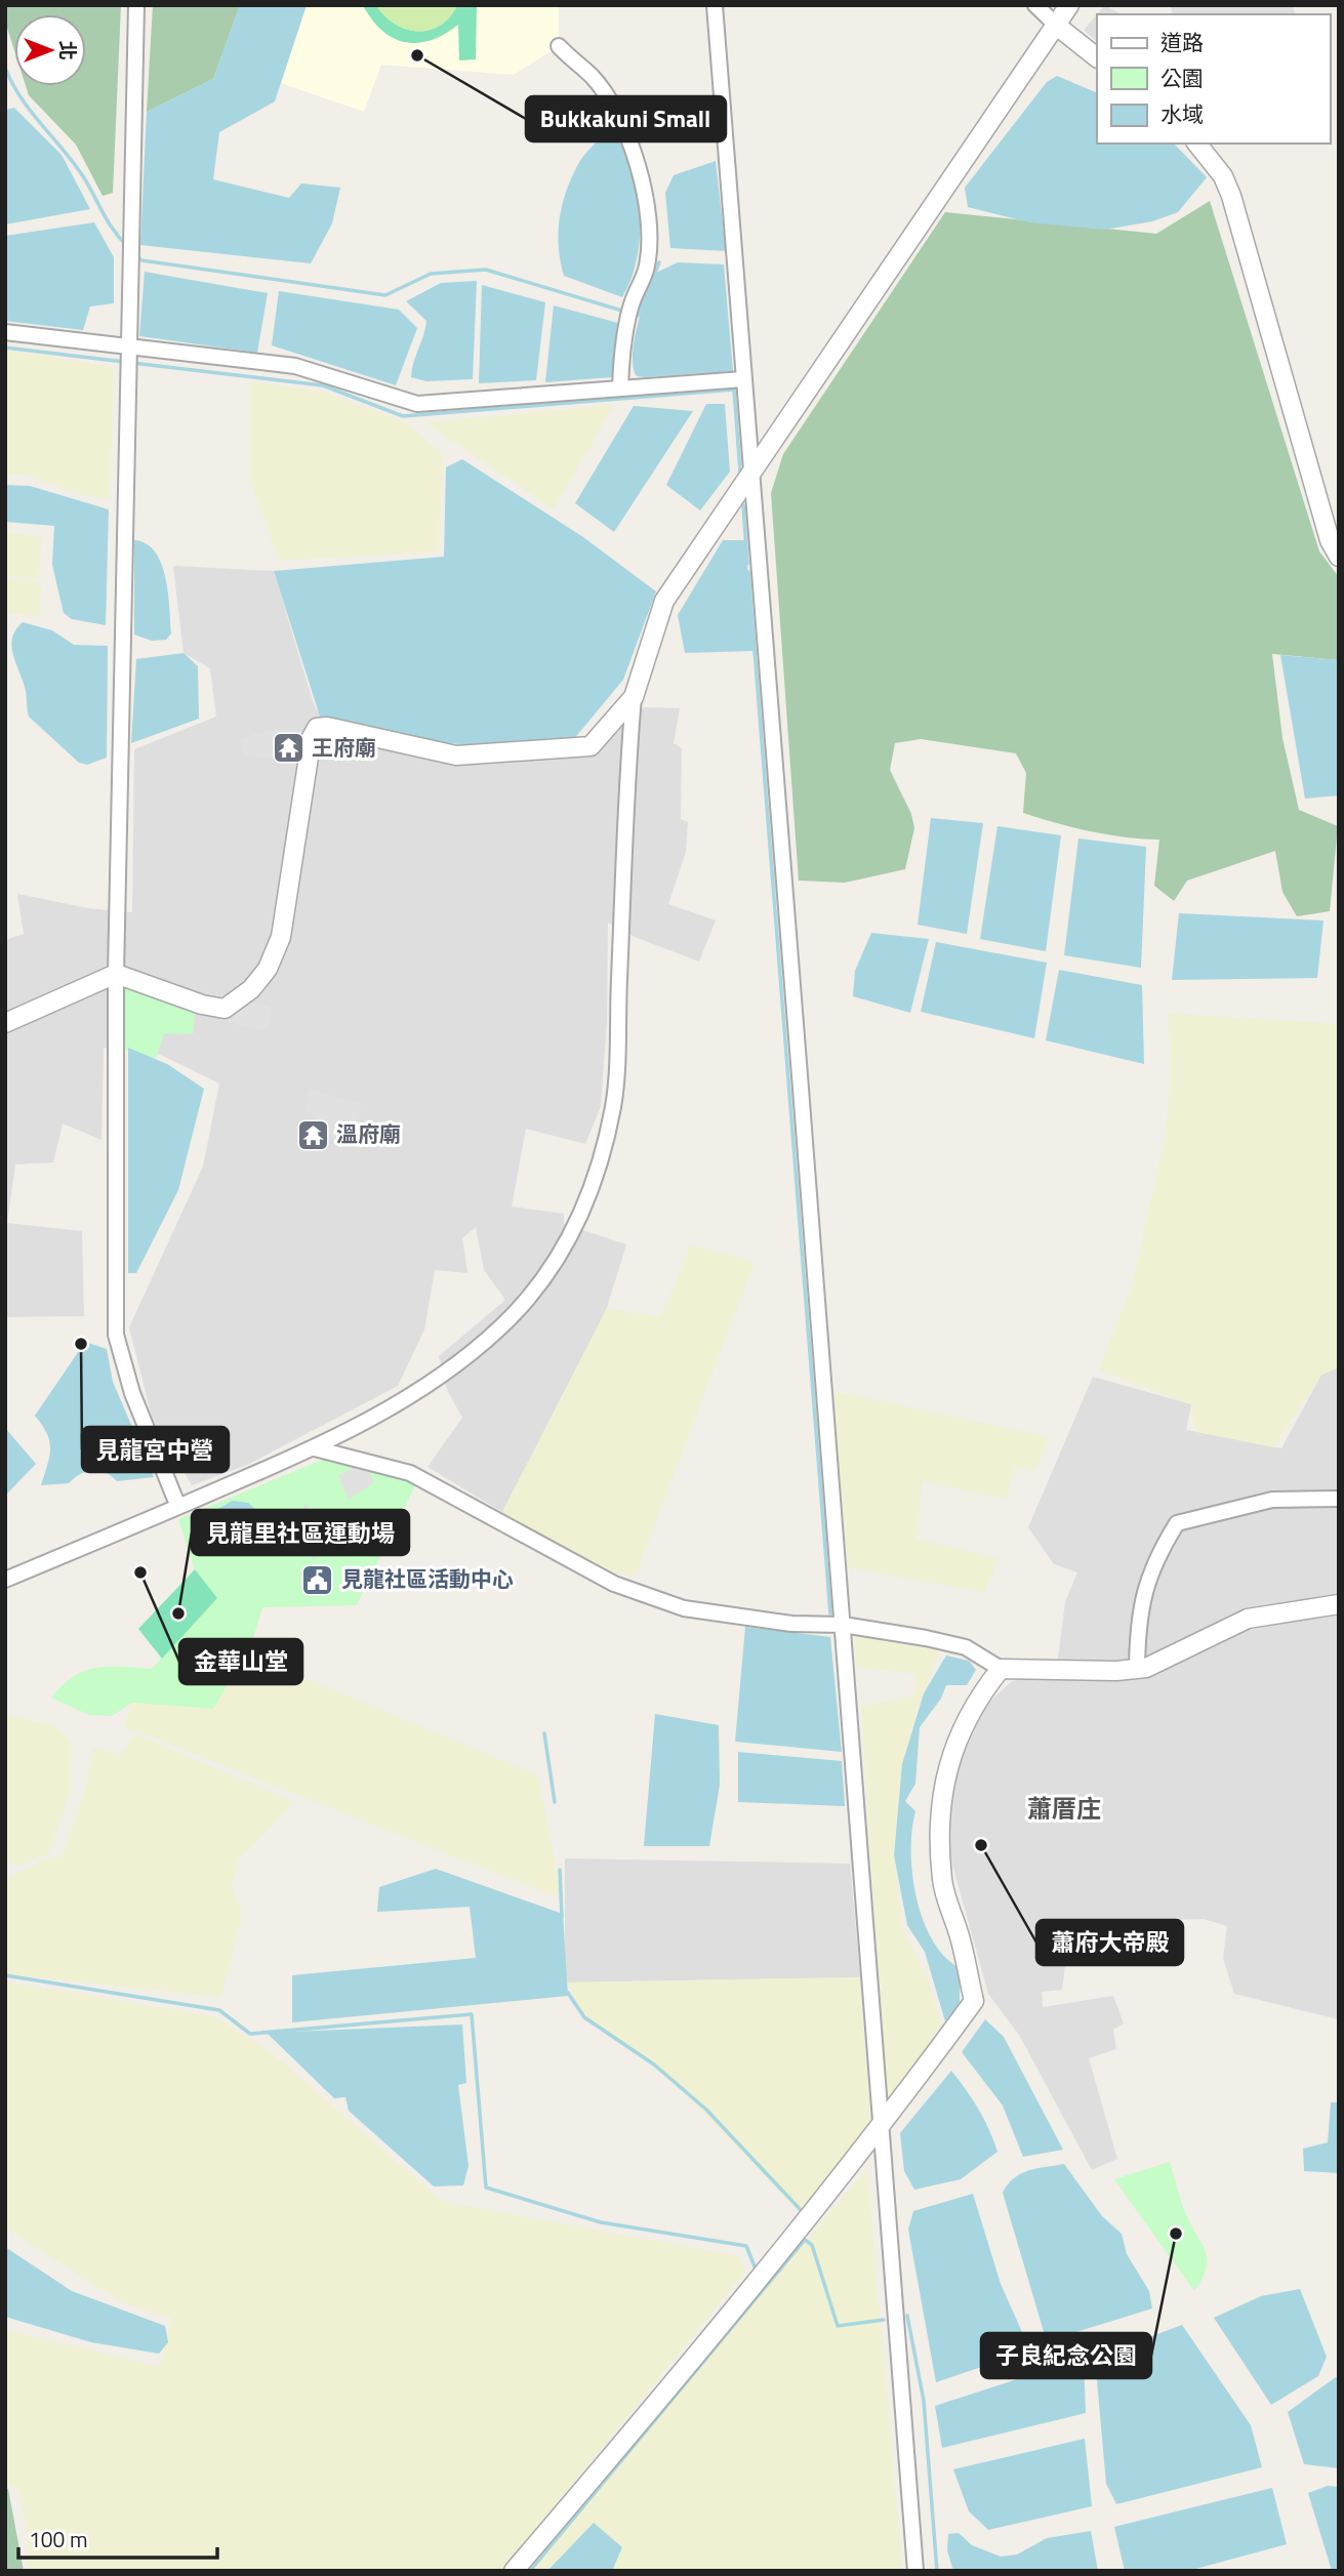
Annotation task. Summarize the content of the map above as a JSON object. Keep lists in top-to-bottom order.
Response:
{
  "districts": ["蕭厝庄"],
  "places": {
    "other": [
      "Bukkakuni Small",
      "見龍宮中營",
      "金華山堂",
      "見龍里社區運動場",
      "蕭府大帝殿",
      "子良紀念公園"
    ],
    "temple": ["王府廟", "溫府廟"],
    "public building": ["見龍社區活動中心"]
  },
  "legend": ["道路", "公園", "水域"],
  "scale_bar": "100 m",
  "north": "right"
}
